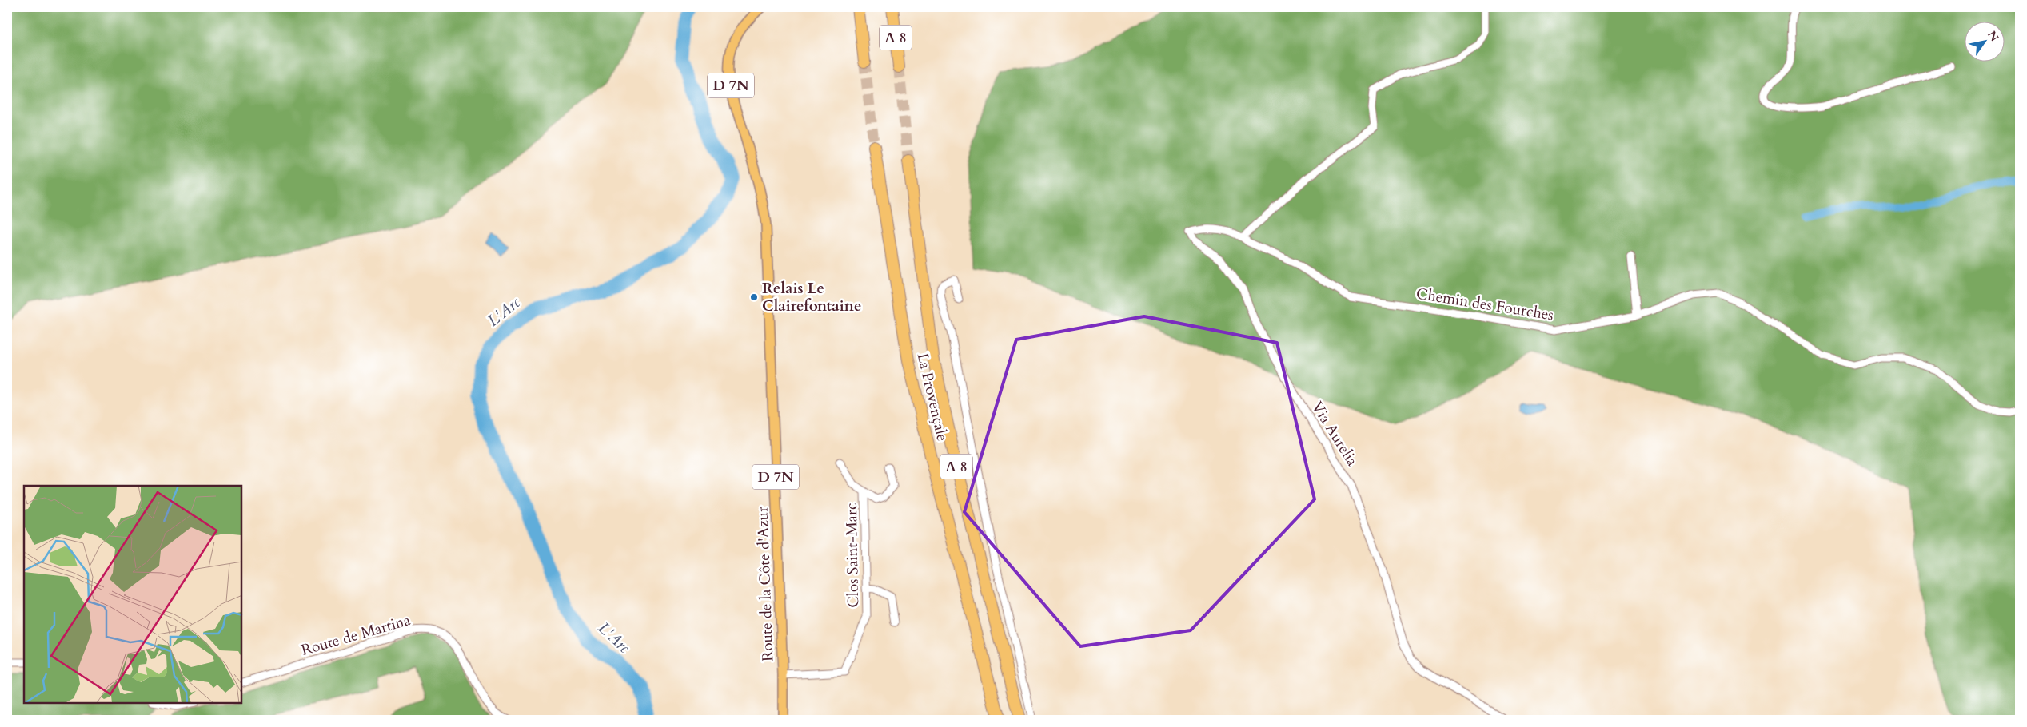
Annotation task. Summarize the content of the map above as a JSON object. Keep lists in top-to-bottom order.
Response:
{
  "streets": {
    "highway": ["A 8", "La Provençale"],
    "main road": ["D 7N", "Route de la Côte d'Azur"],
    "street": [
      "Chemin des Fourches",
      "Via Aurelia",
      "Clos Saint-Marc",
      "Route de Martina"
    ]
  },
  "crossings": [
    ["Chemin des Fourches", "Via Aurelia"],
    ["Clos Saint-Marc", "Route de la Côte d'Azur"]
  ],
  "water": ["L'Arc"],
  "places": ["Relais Le Clairefontaine"],
  "north": "top right"
}
